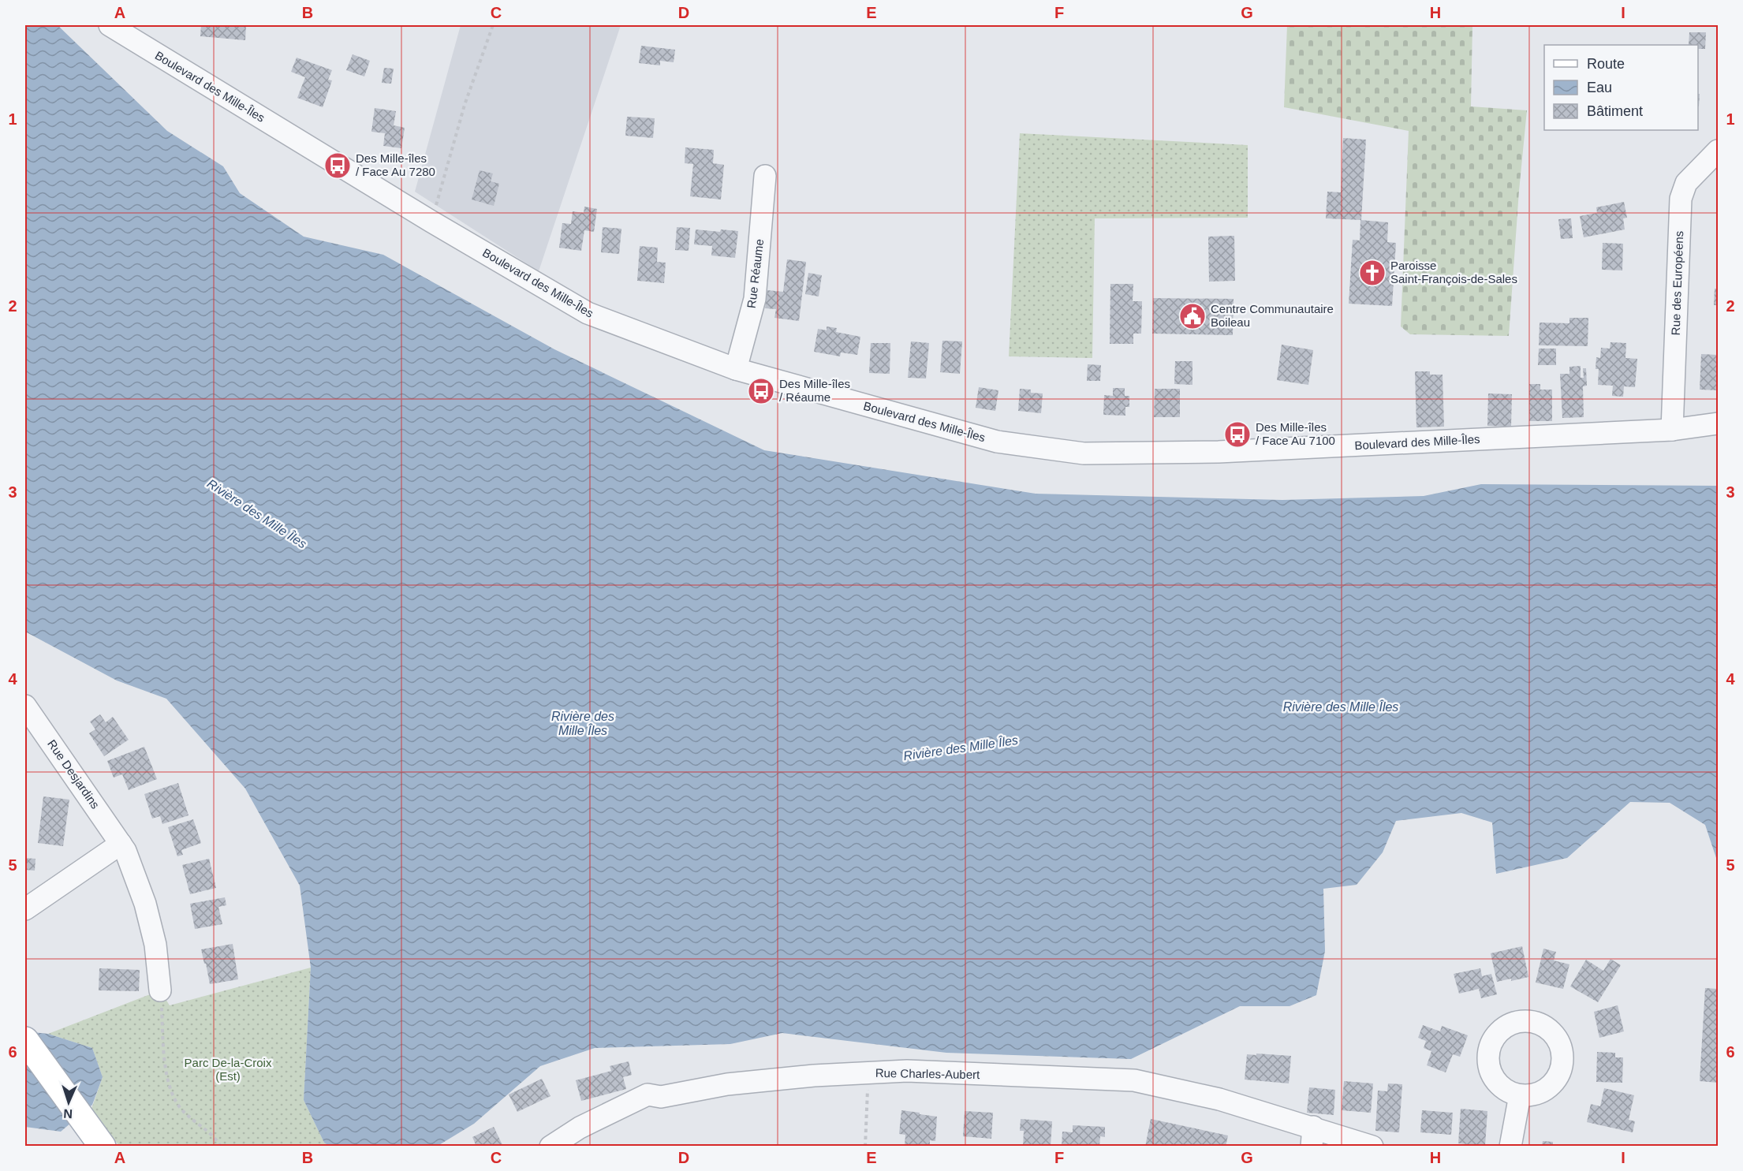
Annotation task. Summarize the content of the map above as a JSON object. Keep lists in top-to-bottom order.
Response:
{
  "streets": {
    "street": [
      "Boulevard des Mille-Îles",
      "Rue Réaume",
      "Rue des Européens",
      "Rue Desjardins",
      "Rue Charles-Aubert"
    ]
  },
  "crossings": [
    ["Boulevard des Mille-Îles", "Rue Réaume"],
    ["Boulevard des Mille-Îles", "Rue des Européens"]
  ],
  "water": ["Rivière des Mille Îles"],
  "parks": ["Parc De-la-Croix (Est)"],
  "places": {
    "bus stop": ["Des Mille-îles / Face Au 7280", "Des Mille-îles / Réaume", "Des Mille-îles / Face Au 7100"],
    "church": ["Paroisse Saint-François-de-Sales"],
    "public building": ["Centre Communautaire Boileau"]
  },
  "legend": ["Route", "Eau", "Bâtiment"],
  "north": "bottom",
  "grid": {
    "columns": [
      "A",
      "B",
      "C",
      "D",
      "E",
      "F",
      "G",
      "H",
      "I"
    ],
    "rows": [
      "1",
      "2",
      "3",
      "4",
      "5",
      "6"
    ]
  }
}
